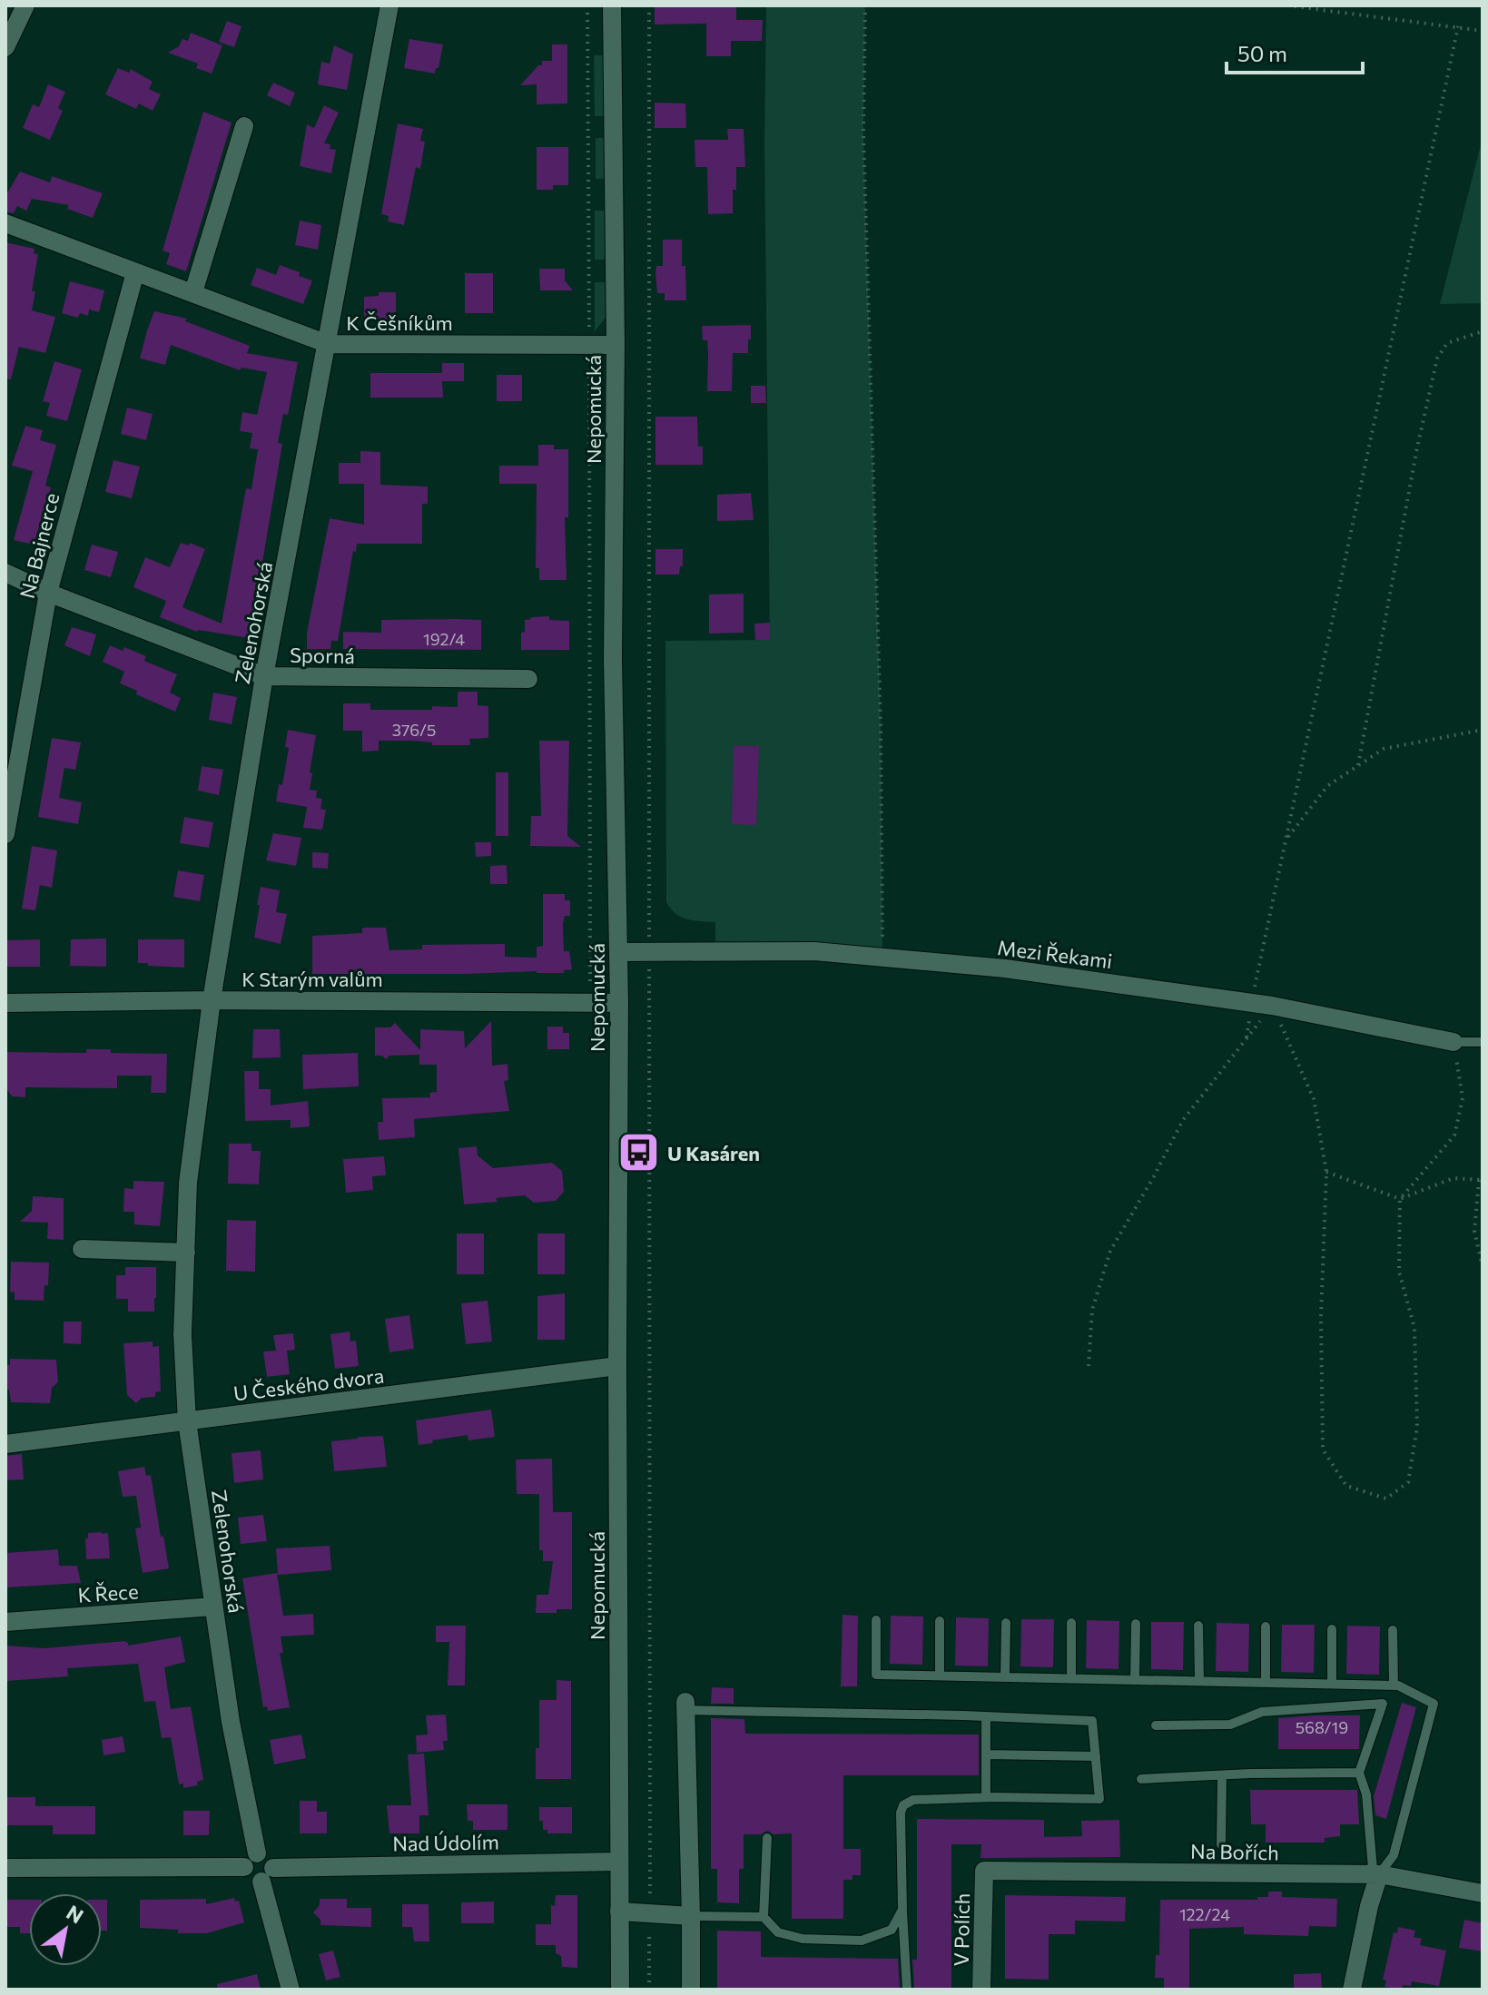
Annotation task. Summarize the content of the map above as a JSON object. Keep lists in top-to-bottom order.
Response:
{
  "streets": {
    "street": [
      "K Češníkům",
      "Nepomucká",
      "Na Bajnerce",
      "Zelenohorská",
      "Sporná",
      "Mezi Řekami",
      "K Starým valům",
      "U Českého dvora",
      "K Řece",
      "Nad Údolím",
      "Na Bořích",
      "V Polích"
    ]
  },
  "crossings": [
    ["K Češníkům", "Nepomucká"],
    ["K Češníkům", "Na Bajnerce"],
    ["K Češníkům", "Zelenohorská"],
    ["Nepomucká", "Mezi Řekami"],
    ["Nepomucká", "K Starým valům"],
    ["Nepomucká", "U Českého dvora"],
    ["Nepomucká", "Nad Údolím"],
    ["Na Bajnerce", "Sporná"],
    ["Zelenohorská", "Sporná"],
    ["Zelenohorská", "K Starým valům"],
    ["Zelenohorská", "U Českého dvora"],
    ["Zelenohorská", "K Řece"],
    ["Na Bořích", "V Polích"]
  ],
  "places": {
    "bus stop": ["U Kasáren"]
  },
  "house_numbers": [
    "192/4",
    "376/5",
    "568/19",
    "122/24"
  ],
  "scale_bar": "50 m",
  "north": "top right"
}
